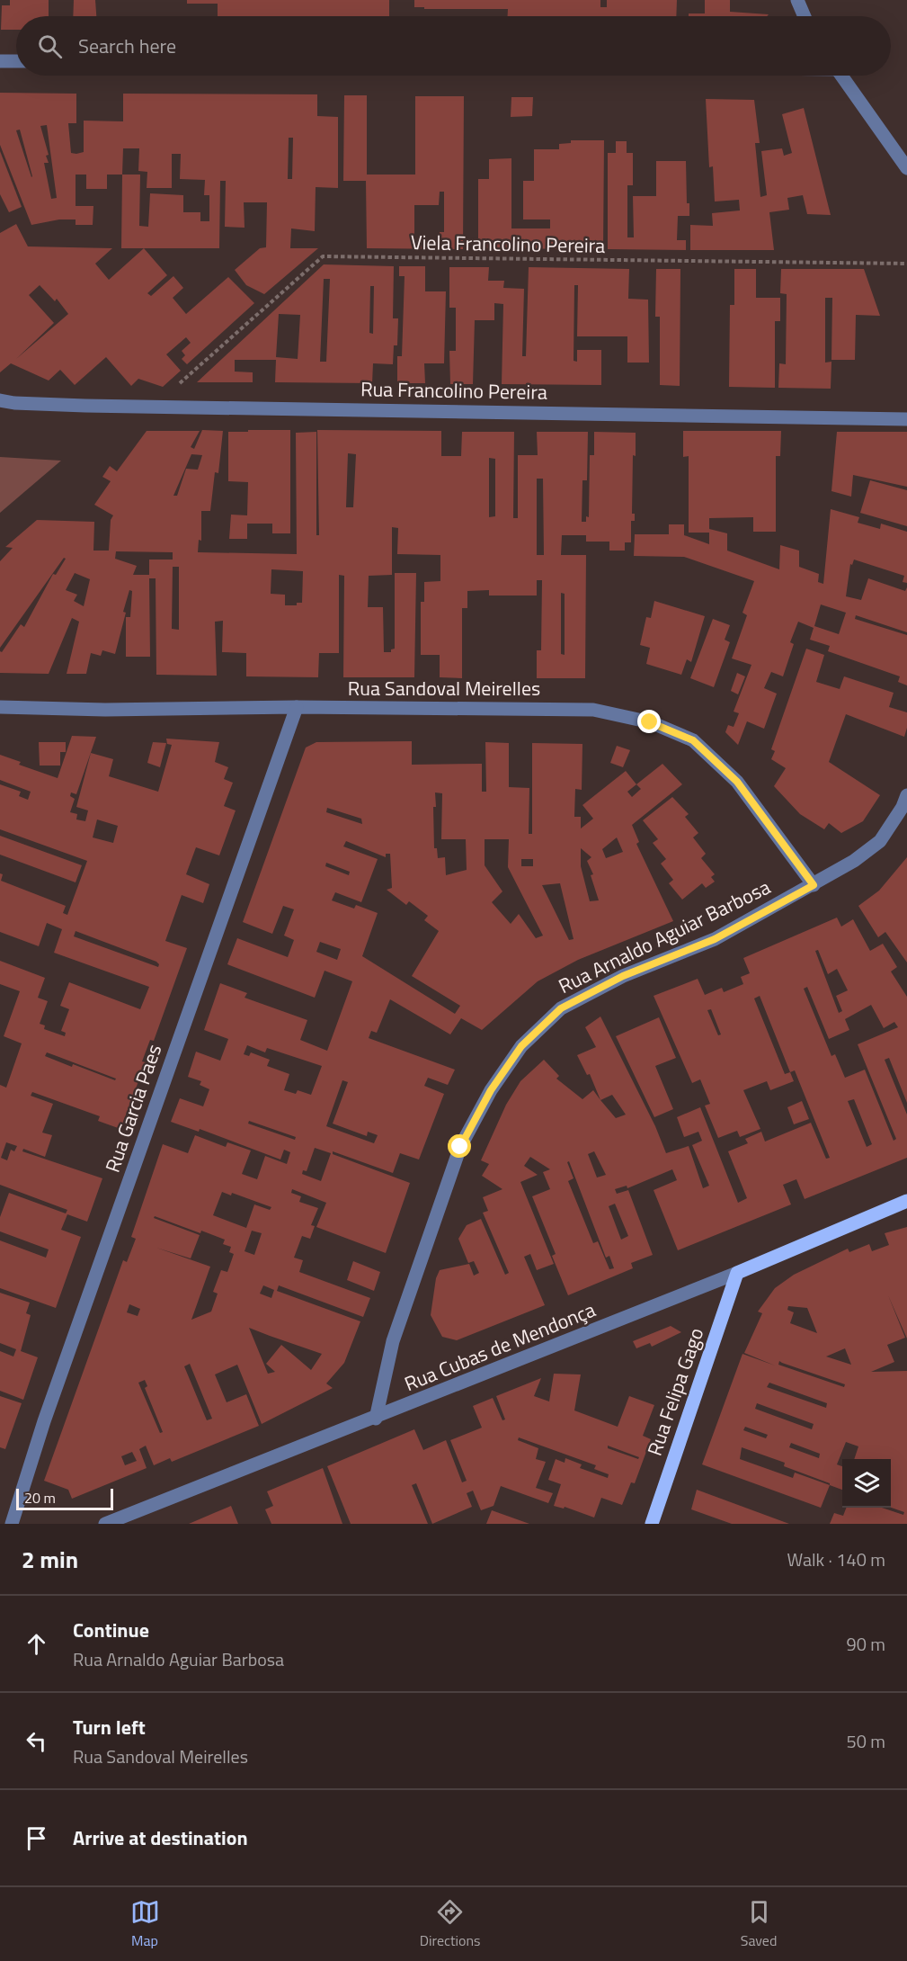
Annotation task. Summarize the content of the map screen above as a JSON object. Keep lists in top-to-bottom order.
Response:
{
  "streets": {
    "main road": ["Rua Cubas de Mendonça", "Rua Felipa Gago"],
    "street": [
      "Rua Francolino Pereira",
      "Rua Sandoval Meirelles",
      "Rua Arnaldo Aguiar Barbosa",
      "Rua Garcia Paes"
    ],
    "path": ["Viela Francolino Pereira"]
  },
  "crossings": [
    ["Viela Francolino Pereira", "Rua Francolino Pereira"],
    ["Rua Sandoval Meirelles", "Rua Arnaldo Aguiar Barbosa"],
    ["Rua Sandoval Meirelles", "Rua Garcia Paes"],
    ["Rua Arnaldo Aguiar Barbosa", "Rua Cubas de Mendonça"],
    ["Rua Cubas de Mendonça", "Rua Felipa Gago"]
  ],
  "scale_bar": "20 m",
  "page": {
    "search": "Search here",
    "scale": "20 m",
    "heading": ["2 min", "Walk · 140 m"],
    "list": [
      ["Continue", "Rua Arnaldo Aguiar Barbosa", "90 m"],
      ["Turn left", "Rua Sandoval Meirelles", "50 m"],
      "Arrive at destination"
    ],
    "nav": ["Map", "Directions", "Saved"]
  }
}
